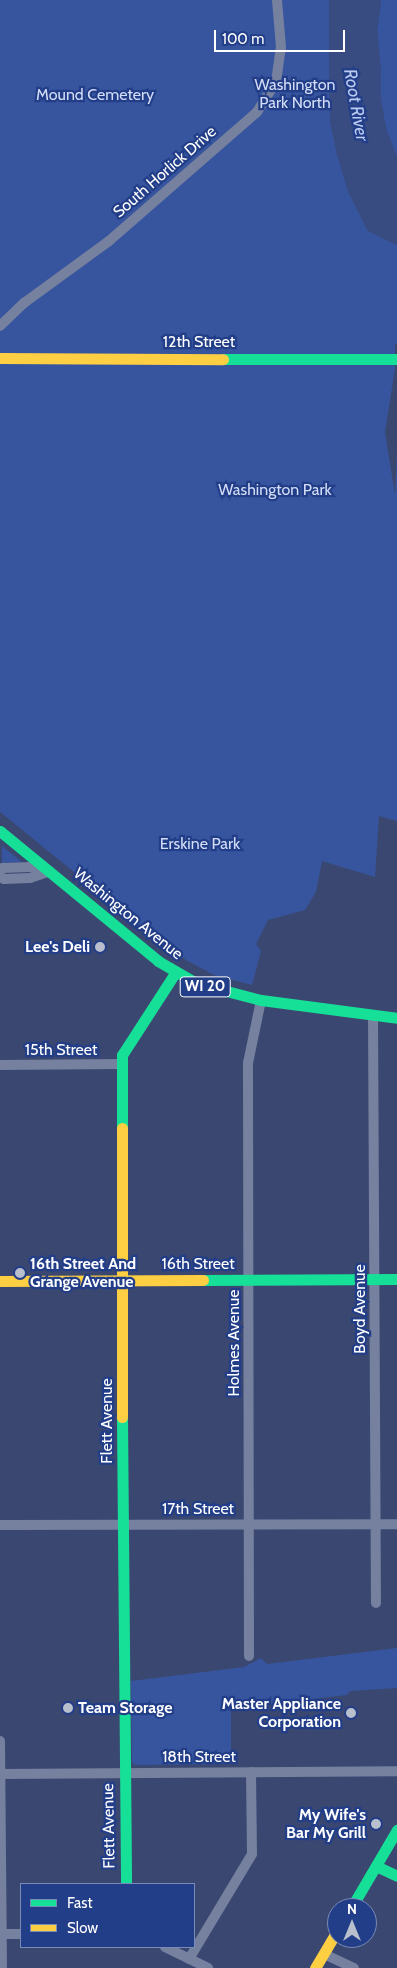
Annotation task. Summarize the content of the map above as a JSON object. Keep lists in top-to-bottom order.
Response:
{
  "streets": {
    "street": [
      "South Horlick Drive",
      "12th Street",
      "Washington Avenue",
      "WI 20",
      "15th Street",
      "16th Street",
      "Boyd Avenue",
      "Holmes Avenue",
      "Flett Avenue",
      "17th Street",
      "18th Street"
    ]
  },
  "crossings": [
    ["Washington Avenue", "Boyd Avenue"],
    ["Washington Avenue", "Holmes Avenue"],
    ["Washington Avenue", "Flett Avenue"],
    ["15th Street", "Flett Avenue"],
    ["16th Street", "Boyd Avenue"],
    ["16th Street", "Holmes Avenue"],
    ["16th Street", "Flett Avenue"],
    ["Boyd Avenue", "17th Street"],
    ["Holmes Avenue", "17th Street"],
    ["Flett Avenue", "17th Street"],
    ["Flett Avenue", "18th Street"]
  ],
  "water": ["Root River"],
  "parks": [
    "Washington Park North",
    "Mound Cemetery",
    "Washington Park",
    "Erskine Park"
  ],
  "places": [
    "Lee's Deli",
    "16th Street And Grange Avenue",
    "Team Storage",
    "Master Appliance Corporation",
    "My Wife's Bar My Grill"
  ],
  "legend": ["Fast", "Slow"],
  "scale_bar": "100 m",
  "north": "top"
}
